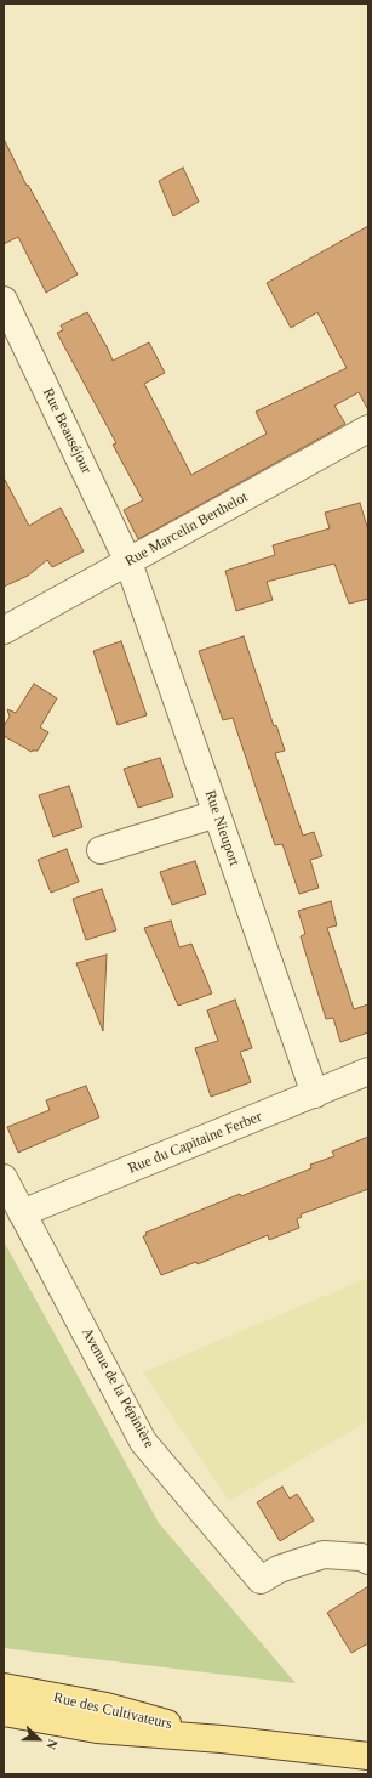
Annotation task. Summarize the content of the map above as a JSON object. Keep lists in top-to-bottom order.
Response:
{
  "streets": {
    "main road": ["Rue des Cultivateurs"],
    "street": [
      "Rue Beauséjour",
      "Rue Marcelin Berthelot",
      "Rue Nieuport",
      "Rue du Capitaine Ferber",
      "Avenue de la Pépinière"
    ]
  },
  "crossings": [
    ["Rue Beauséjour", "Rue Marcelin Berthelot"],
    ["Rue Beauséjour", "Rue Nieuport"],
    ["Rue Marcelin Berthelot", "Rue Nieuport"],
    ["Rue Nieuport", "Rue du Capitaine Ferber"],
    ["Rue du Capitaine Ferber", "Avenue de la Pépinière"]
  ],
  "north": "right"
}
